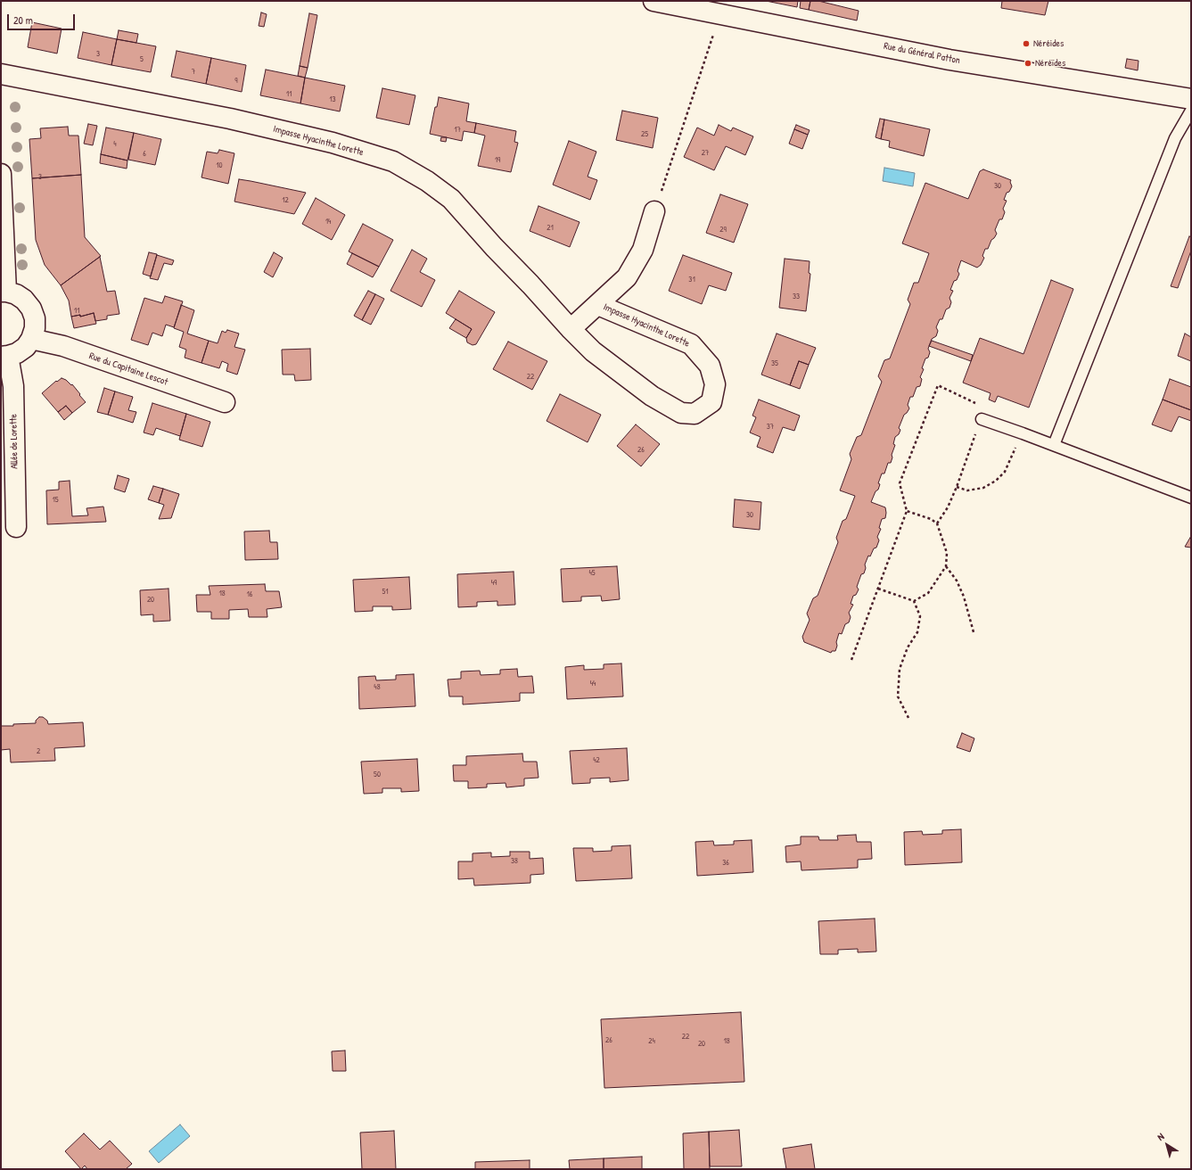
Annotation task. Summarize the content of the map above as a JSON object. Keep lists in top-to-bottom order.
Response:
{
  "streets": {
    "street": [
      "Rue du Général Patton",
      "Impasse Hyacinthe Lorette",
      "Rue du Capitaine Lescot",
      "Allée de Lorette"
    ]
  },
  "places": ["Néréides", "Néréïdes"],
  "house_numbers": [
    "3",
    "5",
    "7",
    "9",
    "11",
    "13",
    "17",
    "25",
    "4",
    "27",
    "6",
    "19",
    "10",
    "3",
    "30",
    "12",
    "14",
    "21",
    "29",
    "31",
    "33",
    "11",
    "35",
    "22",
    "37",
    "26",
    "15",
    "30",
    "45",
    "49",
    "51",
    "18",
    "16",
    "20",
    "44",
    "48",
    "2",
    "42",
    "50",
    "38",
    "36",
    "22",
    "26",
    "24",
    "18",
    "20"
  ],
  "scale_bar": "20 m",
  "north": "top left"
}
